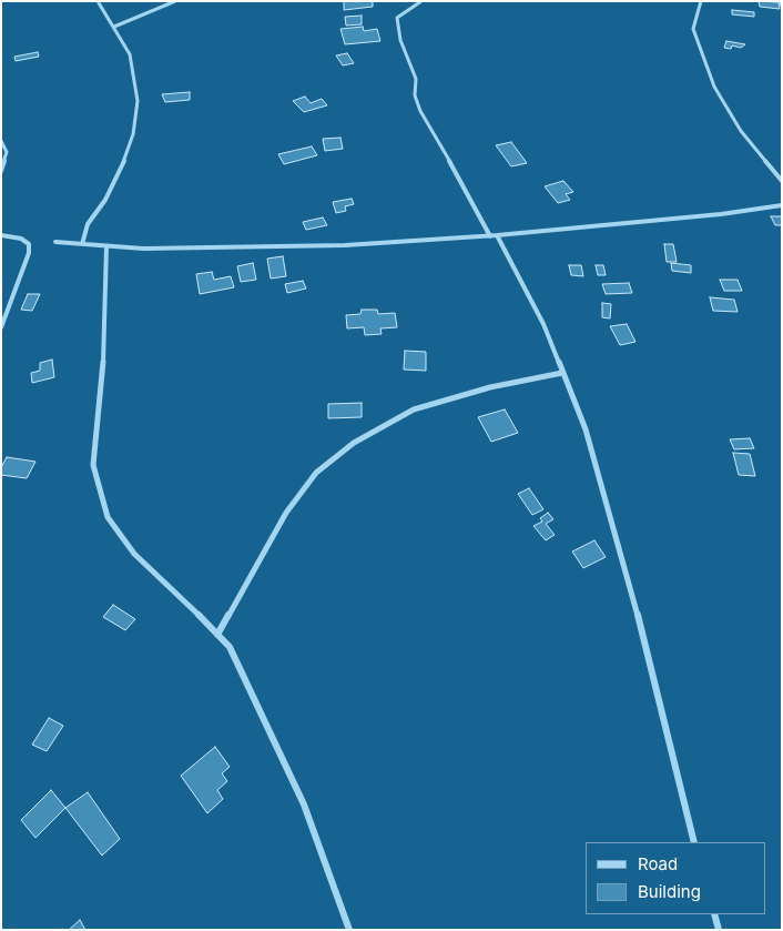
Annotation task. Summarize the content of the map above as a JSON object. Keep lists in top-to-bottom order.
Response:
{
  "legend": ["Road", "Building"]
}
